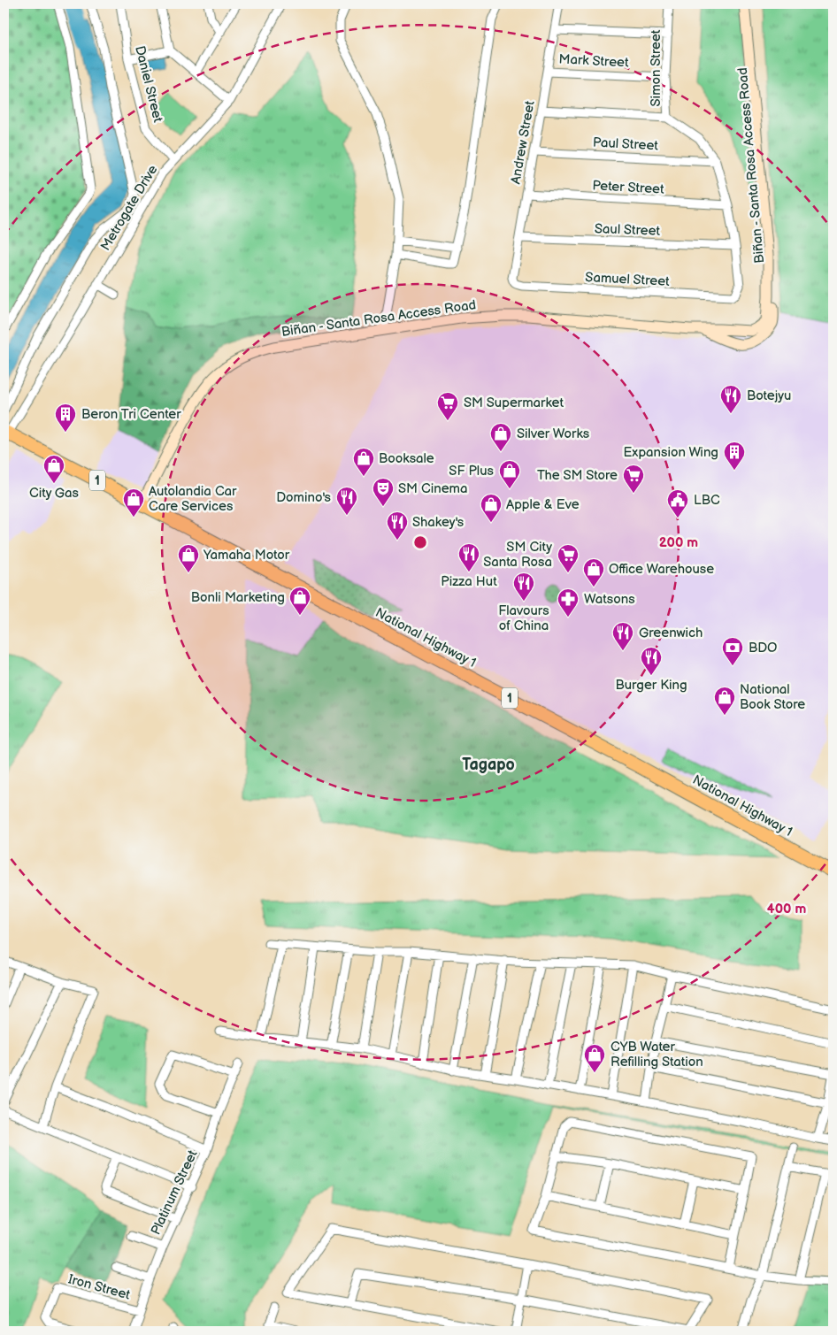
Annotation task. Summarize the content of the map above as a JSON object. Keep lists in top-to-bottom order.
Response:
{
  "streets": {
    "highway": ["1", "National Highway 1"],
    "main road": ["Biñan - Santa Rosa Access Road"],
    "street": [
      "Mark Street",
      "Simon Street",
      "Daniel Street",
      "Andrew Street",
      "Paul Street",
      "Peter Street",
      "Metrogate Drive",
      "Saul Street",
      "Samuel Street",
      "Platinum Street",
      "Iron Street"
    ]
  },
  "crossings": [
    ["Mark Street", "Simon Street"],
    ["Mark Street", "Andrew Street"],
    ["Simon Street", "Paul Street"],
    ["Simon Street", "Peter Street"],
    ["Simon Street", "Saul Street"],
    ["Simon Street", "Samuel Street"],
    ["Daniel Street", "Metrogate Drive"],
    ["Andrew Street", "Paul Street"],
    ["Andrew Street", "Peter Street"],
    ["Andrew Street", "Saul Street"],
    ["Andrew Street", "Samuel Street"],
    ["Biñan - Santa Rosa Access Road", "National Highway 1"],
    ["Metrogate Drive", "National Highway 1"],
    ["Platinum Street", "Iron Street"]
  ],
  "districts": ["Tagapo"],
  "places": {
    "restaurant": [
      "Botejyu",
      "Domino's",
      "Shakey's",
      "Pizza Hut",
      "Flavours of China",
      "Greenwich",
      "Burger King"
    ],
    "supermarket": ["SM Supermarket", "The SM Store", "SM City Santa Rosa"],
    "building": ["Beron Tri Center", "Expansion Wing"],
    "shop": [
      "Silver Works",
      "Booksale",
      "City Gas",
      "SF Plus",
      "Autolandia Car Care Services",
      "Apple & Eve",
      "Yamaha Motor",
      "Office Warehouse",
      "Bonli Marketing",
      "National Book Store",
      "CYB Water Refilling Station"
    ],
    "theatre": ["SM Cinema"],
    "public building": ["LBC"],
    "pharmacy": ["Watsons"],
    "bank": ["BDO"]
  },
  "rings": ["200 m", "400 m"]
}
